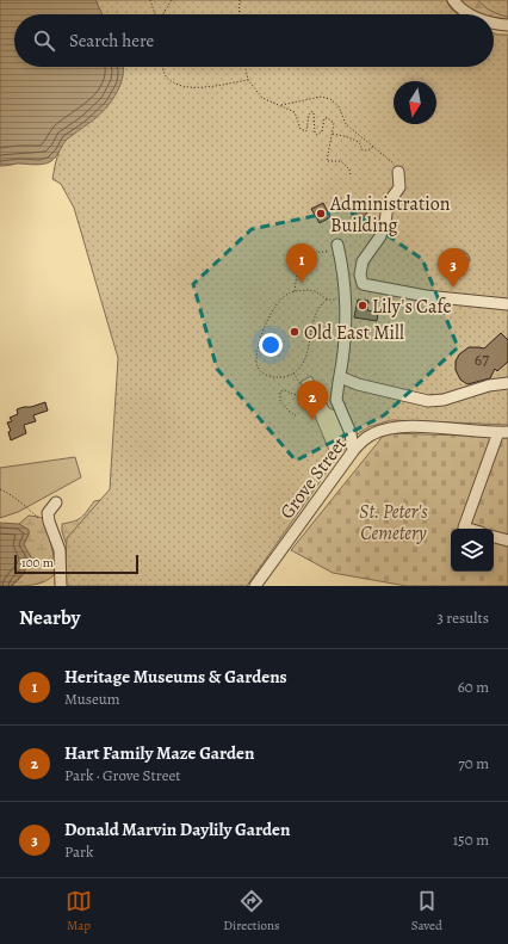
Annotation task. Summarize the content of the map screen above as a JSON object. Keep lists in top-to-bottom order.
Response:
{
  "streets": {
    "street": ["Grove Street"]
  },
  "parks": ["St. Peter's Cemetery"],
  "places": ["Administration Building", "Lily's Cafe", "Old East Mill"],
  "house_numbers": ["67"],
  "scale_bar": "100 m",
  "north": "bottom",
  "page": {
    "search": "Search here",
    "pins": ["1", "3", "2"],
    "scale": "100 m",
    "heading": ["Nearby", "3 results"],
    "list": [
      {
        "mark": "1",
        "name": "Heritage Museums & Gardens",
        "note": "Museum",
        "value": "60 m"
      },
      {
        "mark": "2",
        "name": "Hart Family Maze Garden",
        "note": "Park · Grove Street",
        "value": "70 m"
      },
      {
        "mark": "3",
        "name": "Donald Marvin Daylily Garden",
        "note": "Park",
        "value": "150 m"
      }
    ],
    "nav": ["Map", "Directions", "Saved"]
  }
}
